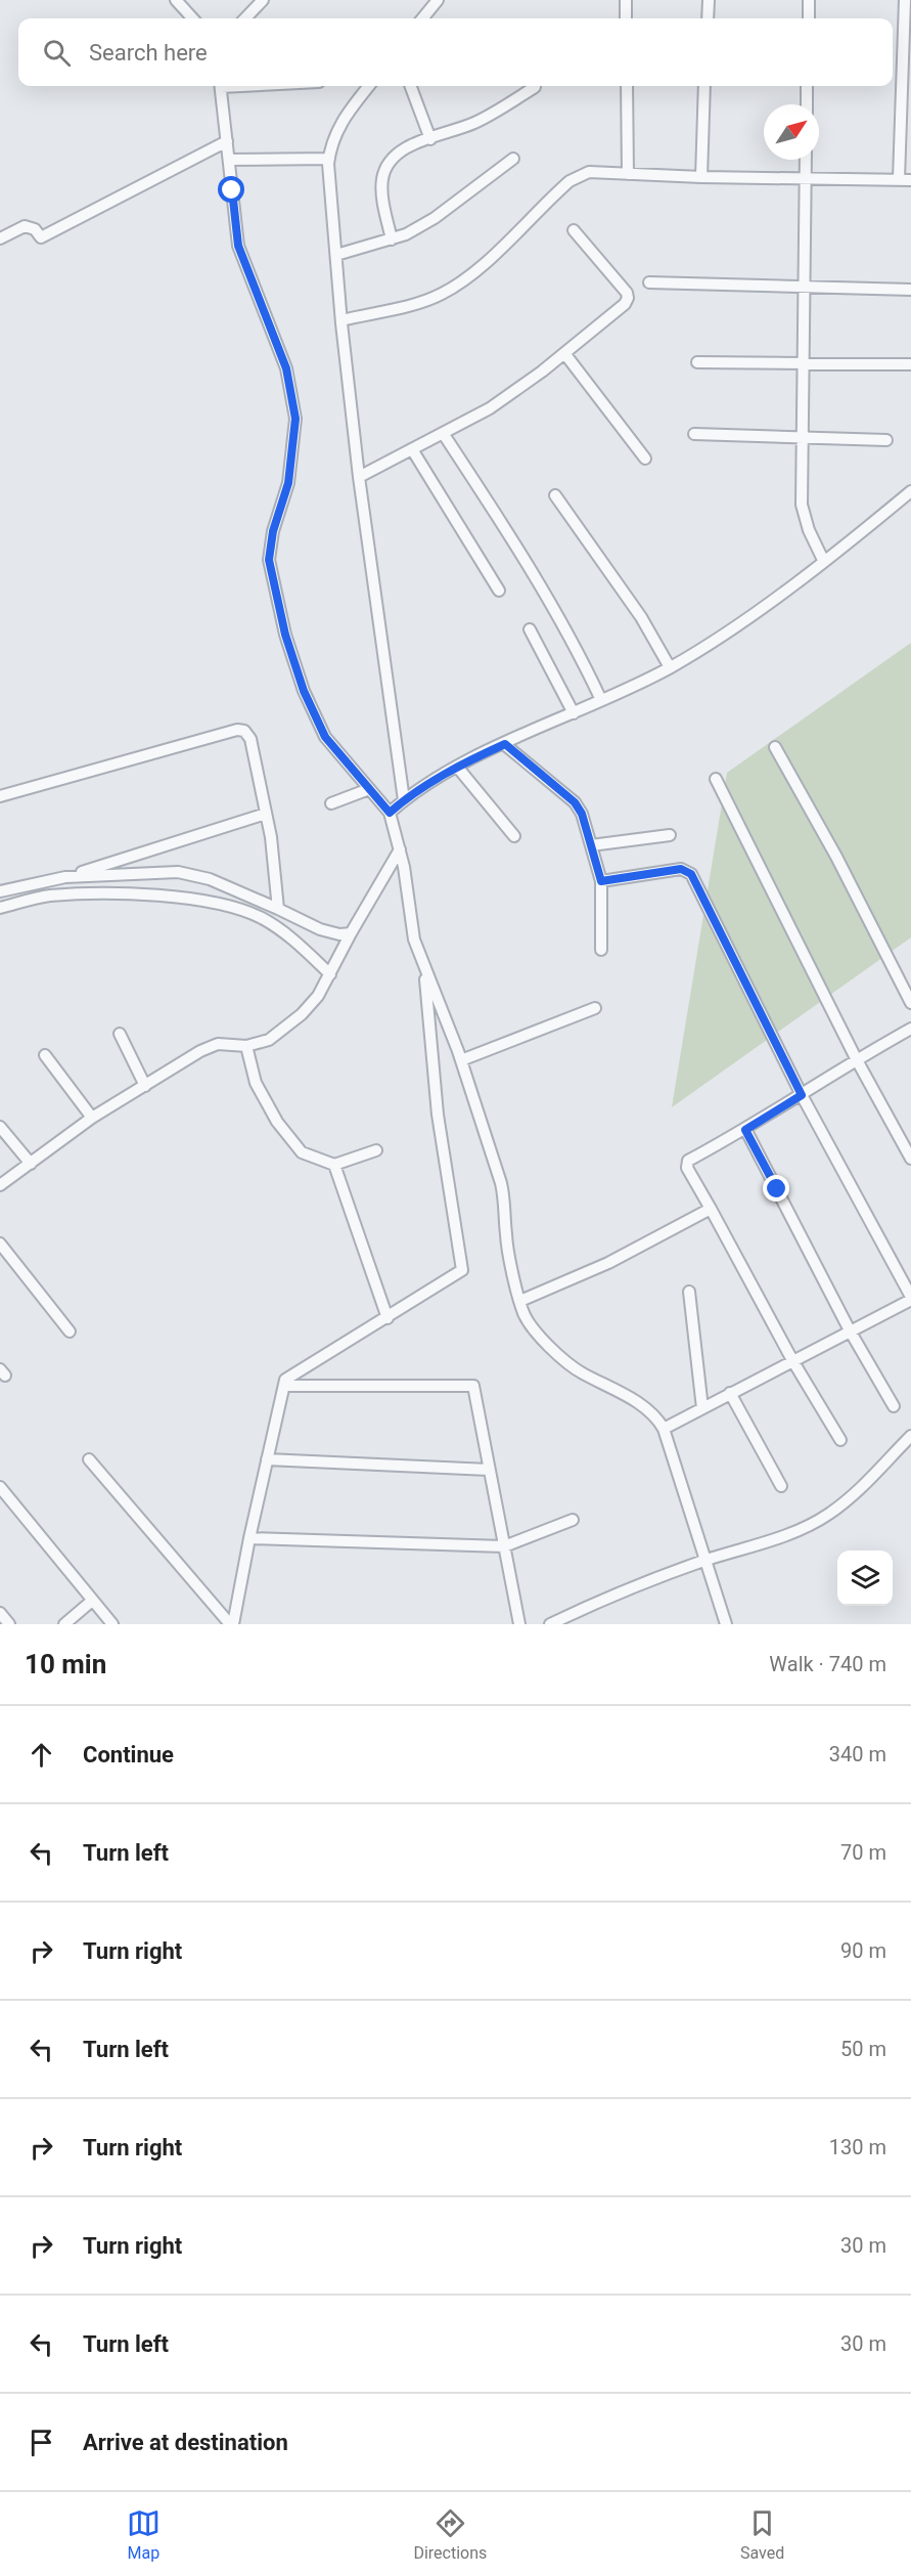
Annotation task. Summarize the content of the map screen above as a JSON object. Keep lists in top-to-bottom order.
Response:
{
  "north": "top right",
  "page": {
    "search": "Search here",
    "heading": ["10 min", "Walk · 740 m"],
    "list": [
      ["Continue", "340 m"],
      ["Turn left", "70 m"],
      ["Turn right", "90 m"],
      ["Turn left", "50 m"],
      ["Turn right", "130 m"],
      ["Turn right", "30 m"],
      ["Turn left", "30 m"],
      "Arrive at destination"
    ],
    "nav": ["Map", "Directions", "Saved"]
  }
}
